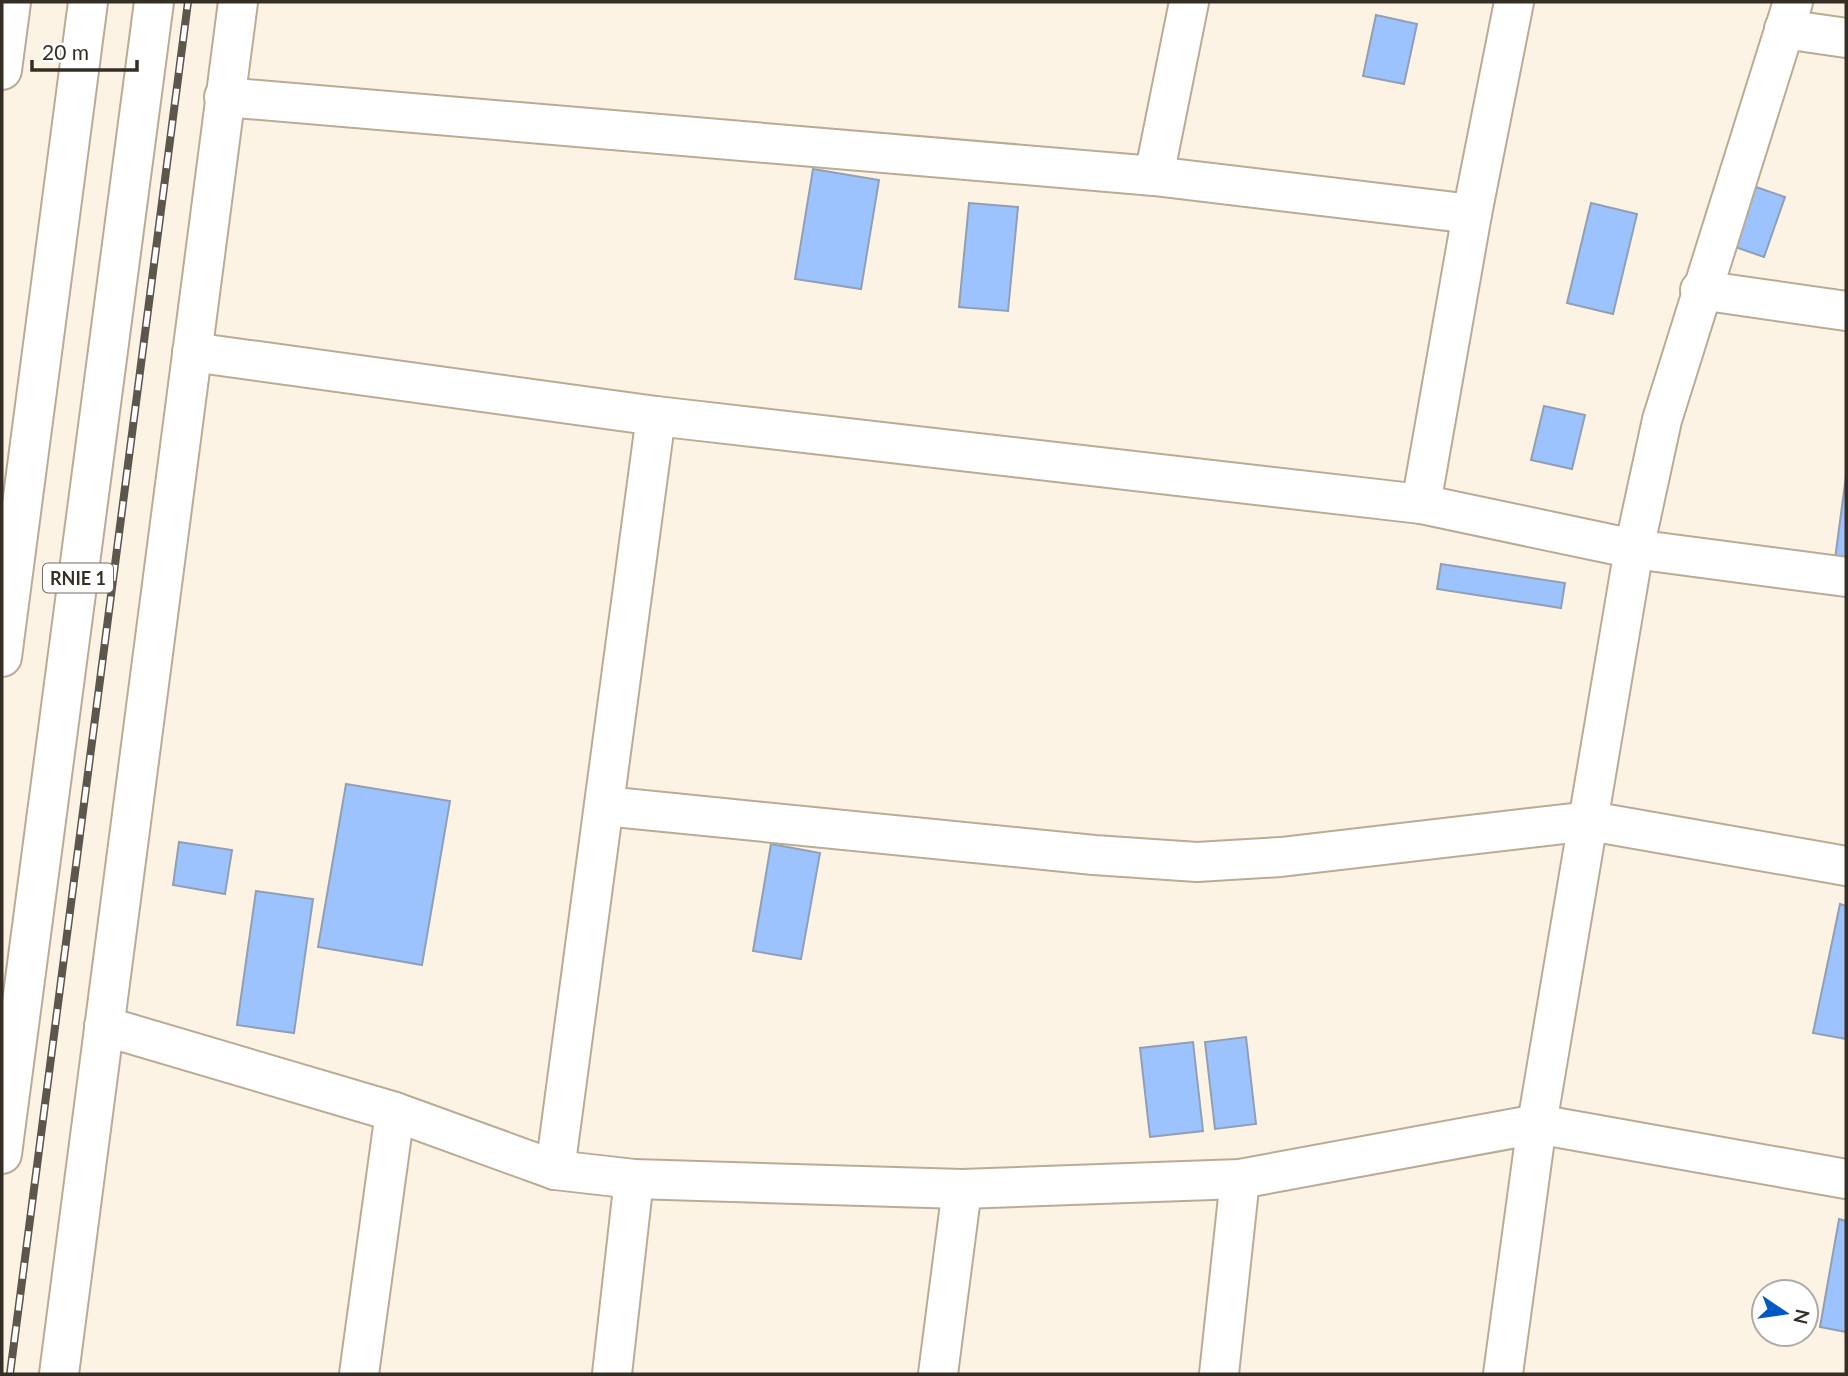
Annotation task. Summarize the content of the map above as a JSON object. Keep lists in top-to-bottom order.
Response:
{
  "streets": {
    "main road": ["RNIE 1"]
  },
  "scale_bar": "20 m",
  "north": "right"
}
